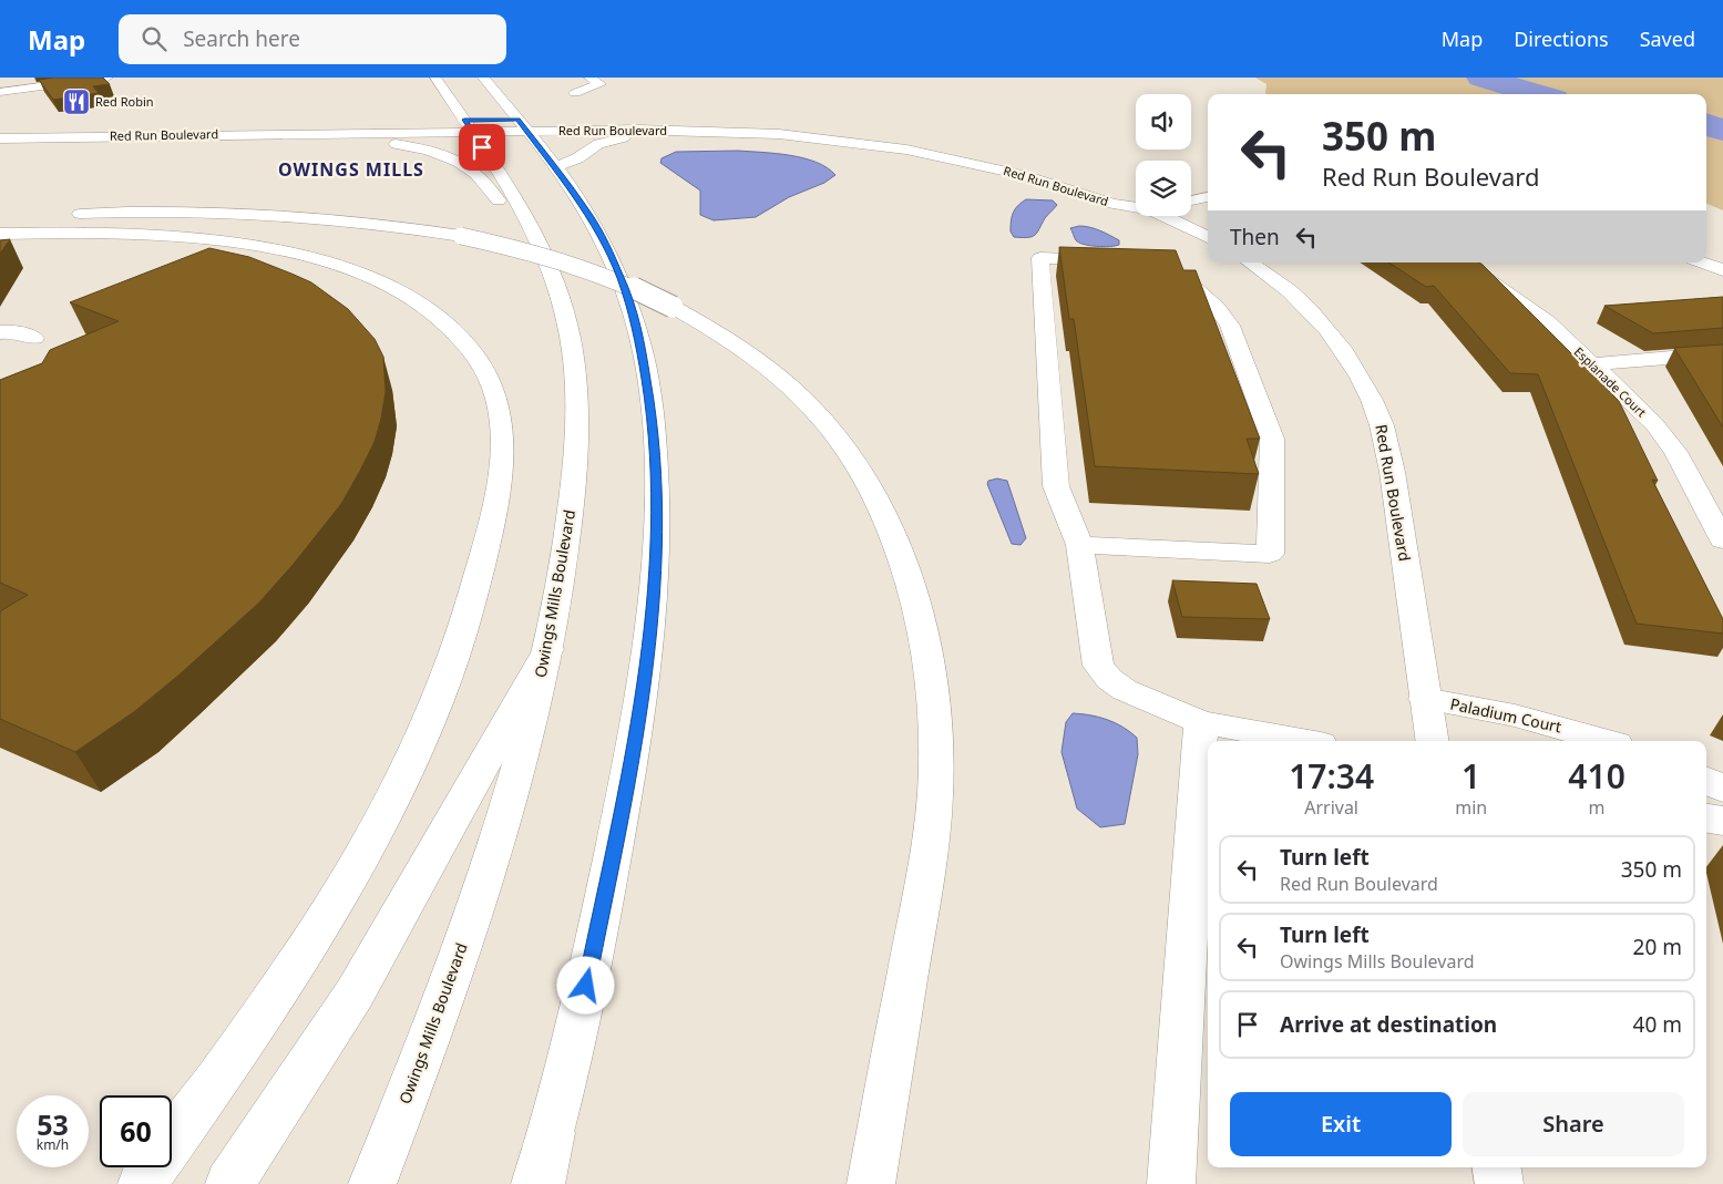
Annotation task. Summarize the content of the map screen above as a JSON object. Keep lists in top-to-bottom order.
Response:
{
  "streets": {
    "main road": [
      "Red Run Boulevard",
      "Esplanade Court",
      "Owings Mills Boulevard",
      "Paladium Court"
    ]
  },
  "crossings": [
    ["Red Run Boulevard", "Owings Mills Boulevard"],
    ["Red Run Boulevard", "Paladium Court"]
  ],
  "districts": ["OWINGS MILLS"],
  "places": {
    "restaurant": ["Red Robin"]
  },
  "page": {
    "header": "Map",
    "search": "Search here",
    "nav": ["Map", "Directions", "Saved"],
    "turn": ["350 m", "Red Run Boulevard"],
    "then": "Then",
    "eta": [
      "17:34",
      "Arrival",
      "1",
      "min",
      "410",
      "m"
    ],
    "list": [
      {
        "name": "Turn left",
        "note": "Red Run Boulevard",
        "value": "350 m"
      },
      {
        "name": "Turn left",
        "note": "Owings Mills Boulevard",
        "value": "20 m"
      },
      {
        "name": "Arrive at destination",
        "value": "40 m"
      }
    ],
    "buttons": ["Exit", "Share"],
    "speed": "53 km/h",
    "limit": "60"
  }
}
